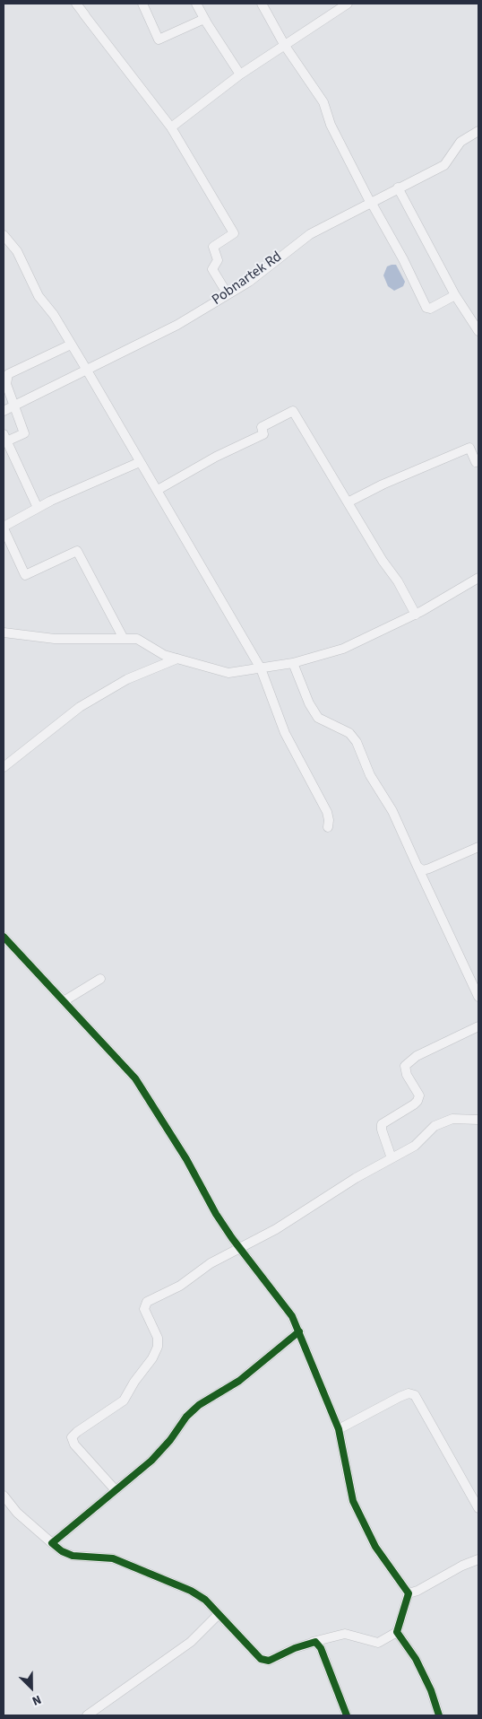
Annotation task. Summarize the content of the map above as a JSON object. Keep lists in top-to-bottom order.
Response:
{
  "streets": {
    "street": ["Pobnartek Rd"]
  },
  "north": "bottom right"
}
